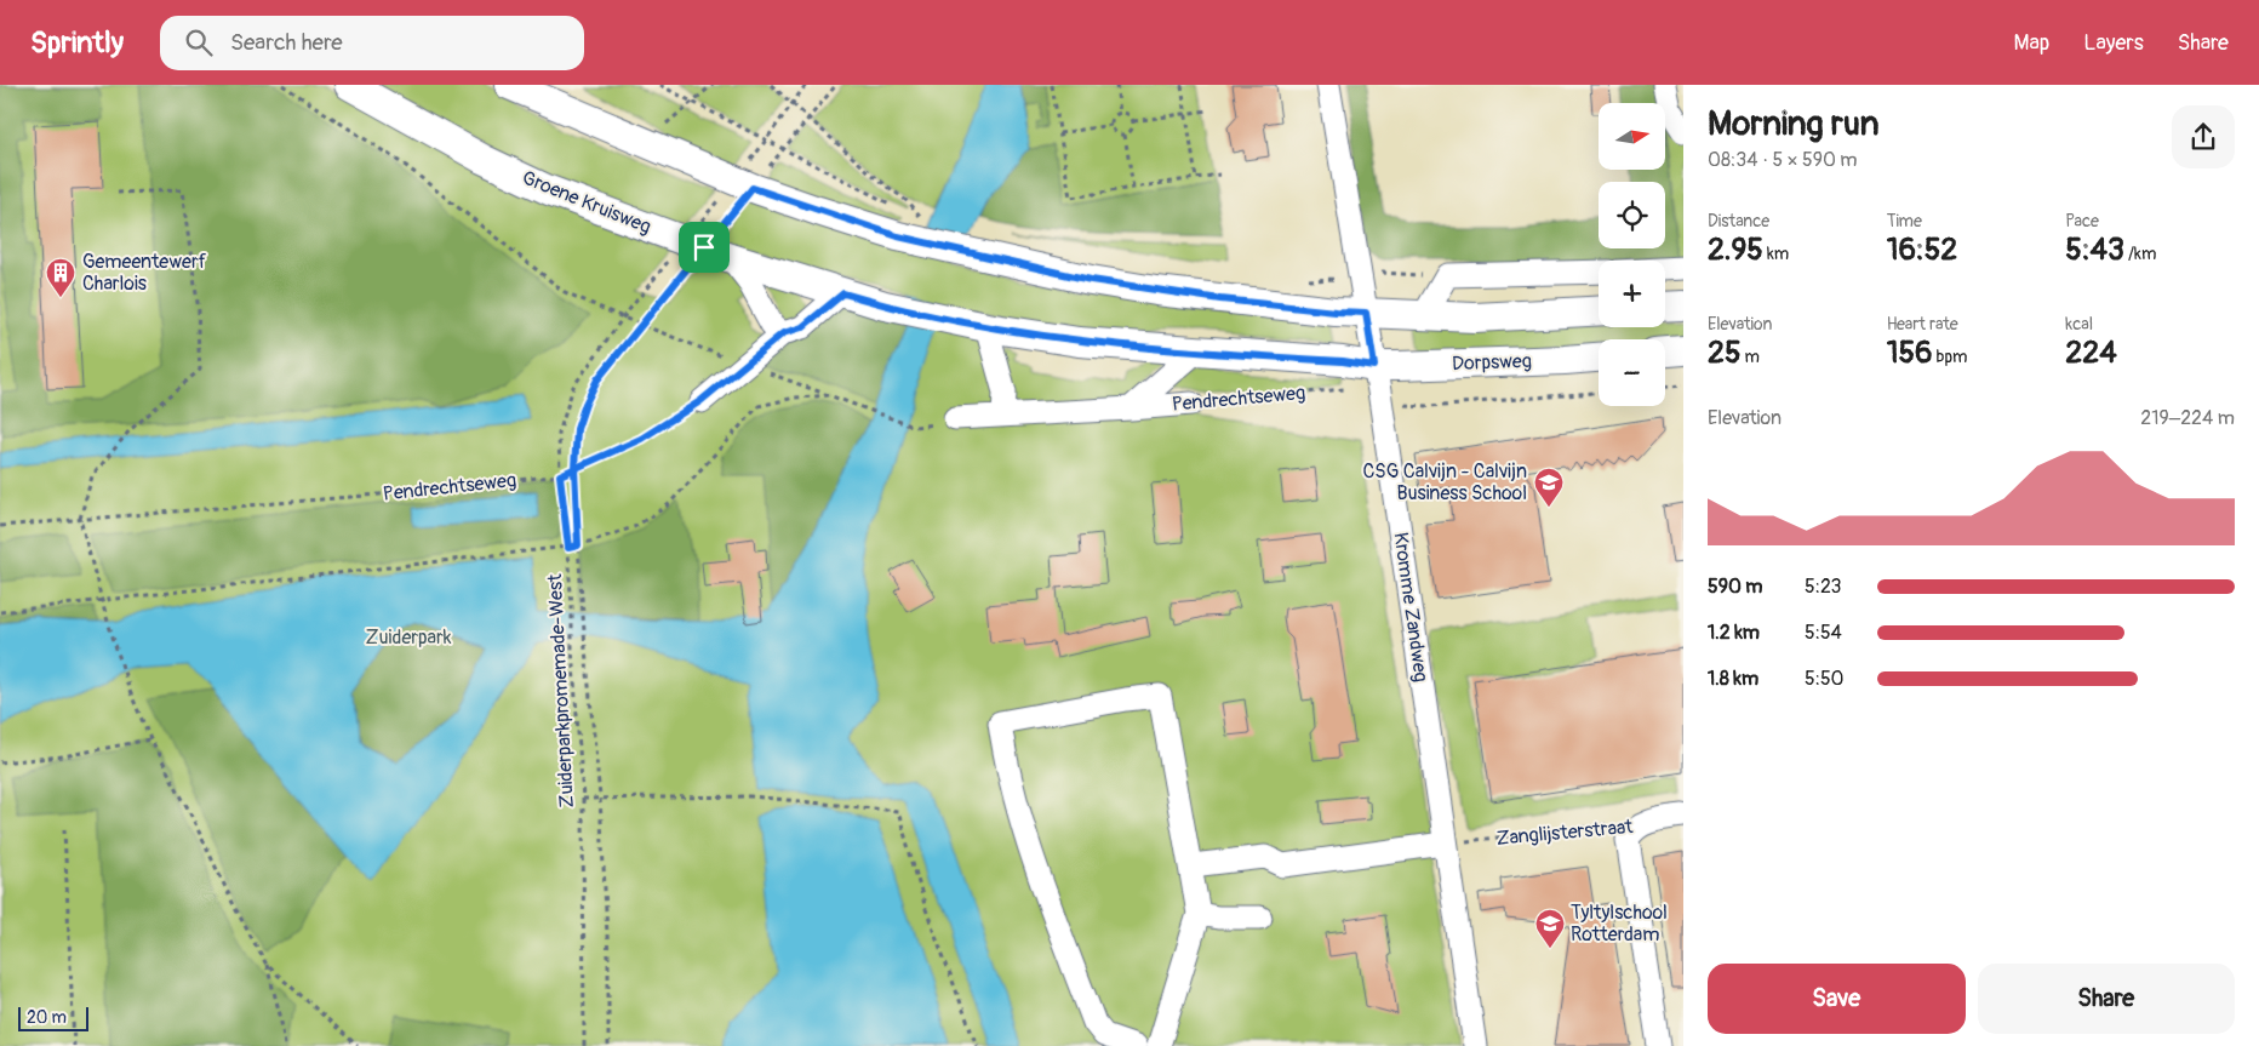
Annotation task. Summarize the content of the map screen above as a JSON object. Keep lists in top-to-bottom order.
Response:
{
  "streets": {
    "main road": ["Groene Kruisweg", "Dorpsweg"],
    "street": ["Pendrechtseweg", "Kromme Zandweg", "Zanglijsterstraat"],
    "path": ["Zuiderparkpromemade-West"]
  },
  "crossings": [
    ["Groene Kruisweg", "Dorpsweg"],
    ["Groene Kruisweg", "Pendrechtseweg"],
    ["Groene Kruisweg", "Kromme Zandweg"],
    ["Groene Kruisweg", "Zuiderparkpromemade-West"],
    ["Dorpsweg", "Kromme Zandweg"],
    ["Pendrechtseweg", "Zuiderparkpromemade-West"],
    ["Kromme Zandweg", "Zanglijsterstraat"]
  ],
  "parks": ["Zuiderpark"],
  "places": {
    "building": ["Gemeentewerf Charlois"],
    "school or university": ["CSG Calvijn - Calvijn Business School", "Tyltylschool Rotterdam"]
  },
  "scale_bar": "20 m",
  "north": "right",
  "page": {
    "header": "Sprintly",
    "search": "Search here",
    "nav": ["Map", "Layers", "Share"],
    "heading": ["Morning run", "08:34 · 5 × 590 m"],
    "map_buttons": ["+", "−"],
    "stats": [
      ["Distance", "2.95 km"],
      ["Time", "16:52"],
      ["Pace", "5:43 /km"],
      ["Elevation", "25 m"],
      ["Heart rate", "156 bpm"],
      ["kcal", "224"]
    ],
    "chart": ["Elevation", "219–224 m"],
    "list": [
      {
        "name": "590 m",
        "note": "5:23"
      },
      {
        "name": "1.2 km",
        "note": "5:54"
      },
      {
        "name": "1.8 km",
        "note": "5:50"
      }
    ],
    "buttons": ["Save", "Share"],
    "scale": "20 m"
  }
}
